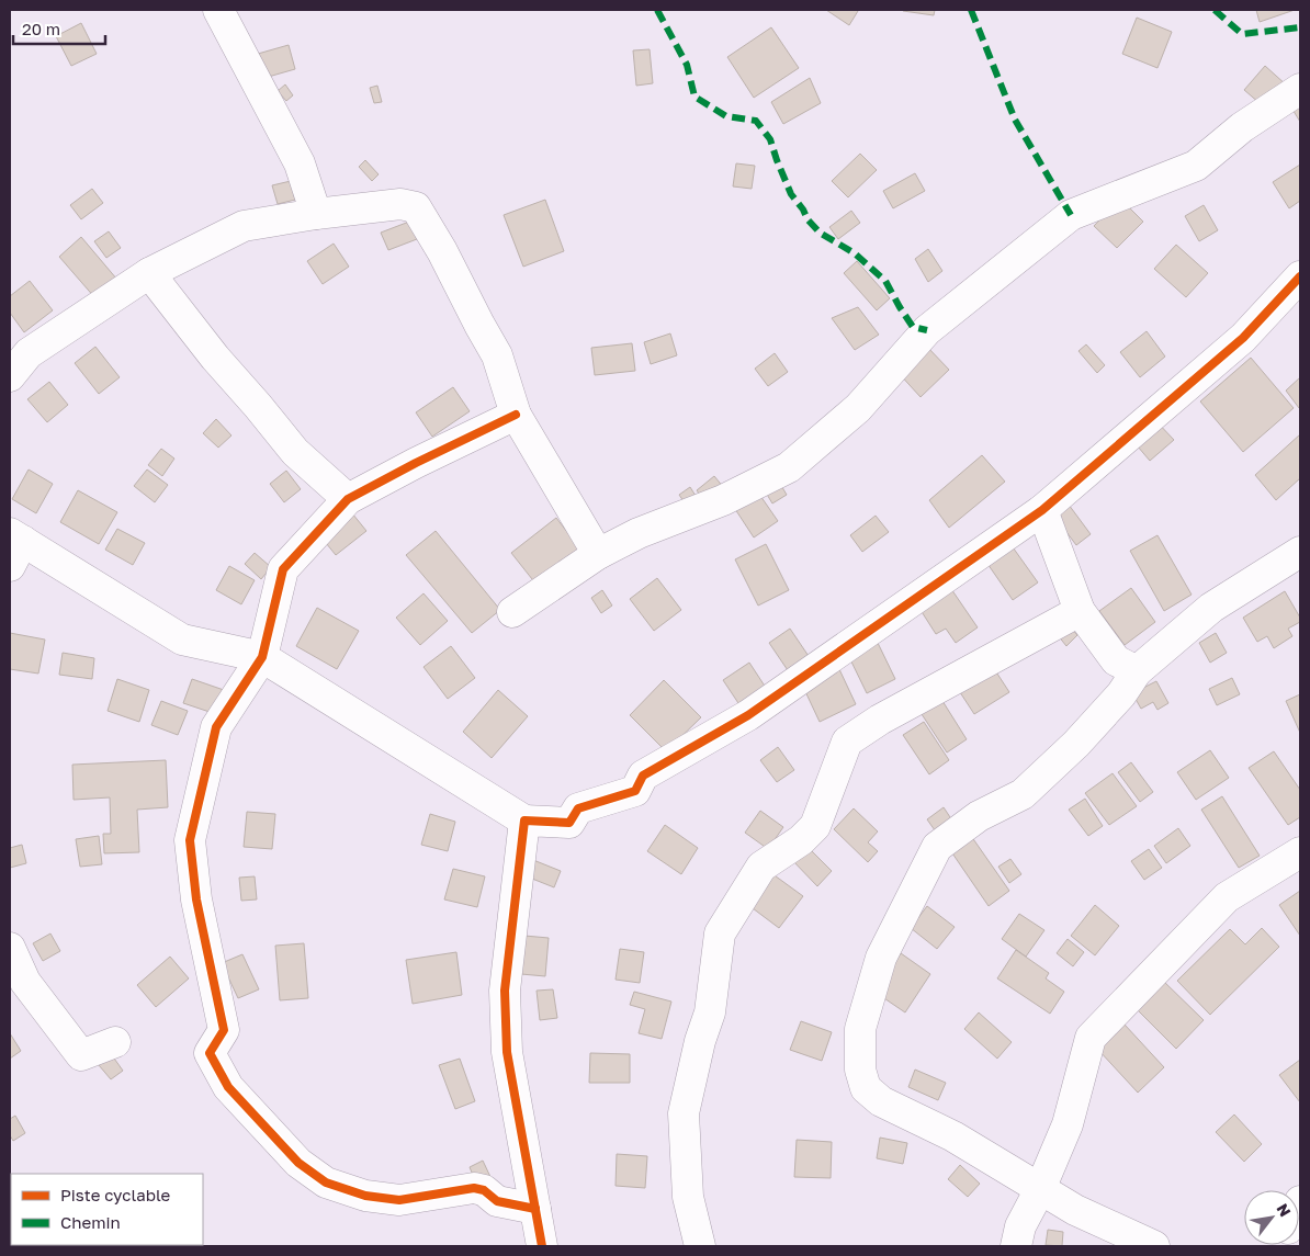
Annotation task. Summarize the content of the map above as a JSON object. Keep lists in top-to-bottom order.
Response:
{
  "legend": ["Piste cyclable", "Chemin"],
  "scale_bar": "20 m",
  "north": "top right"
}
